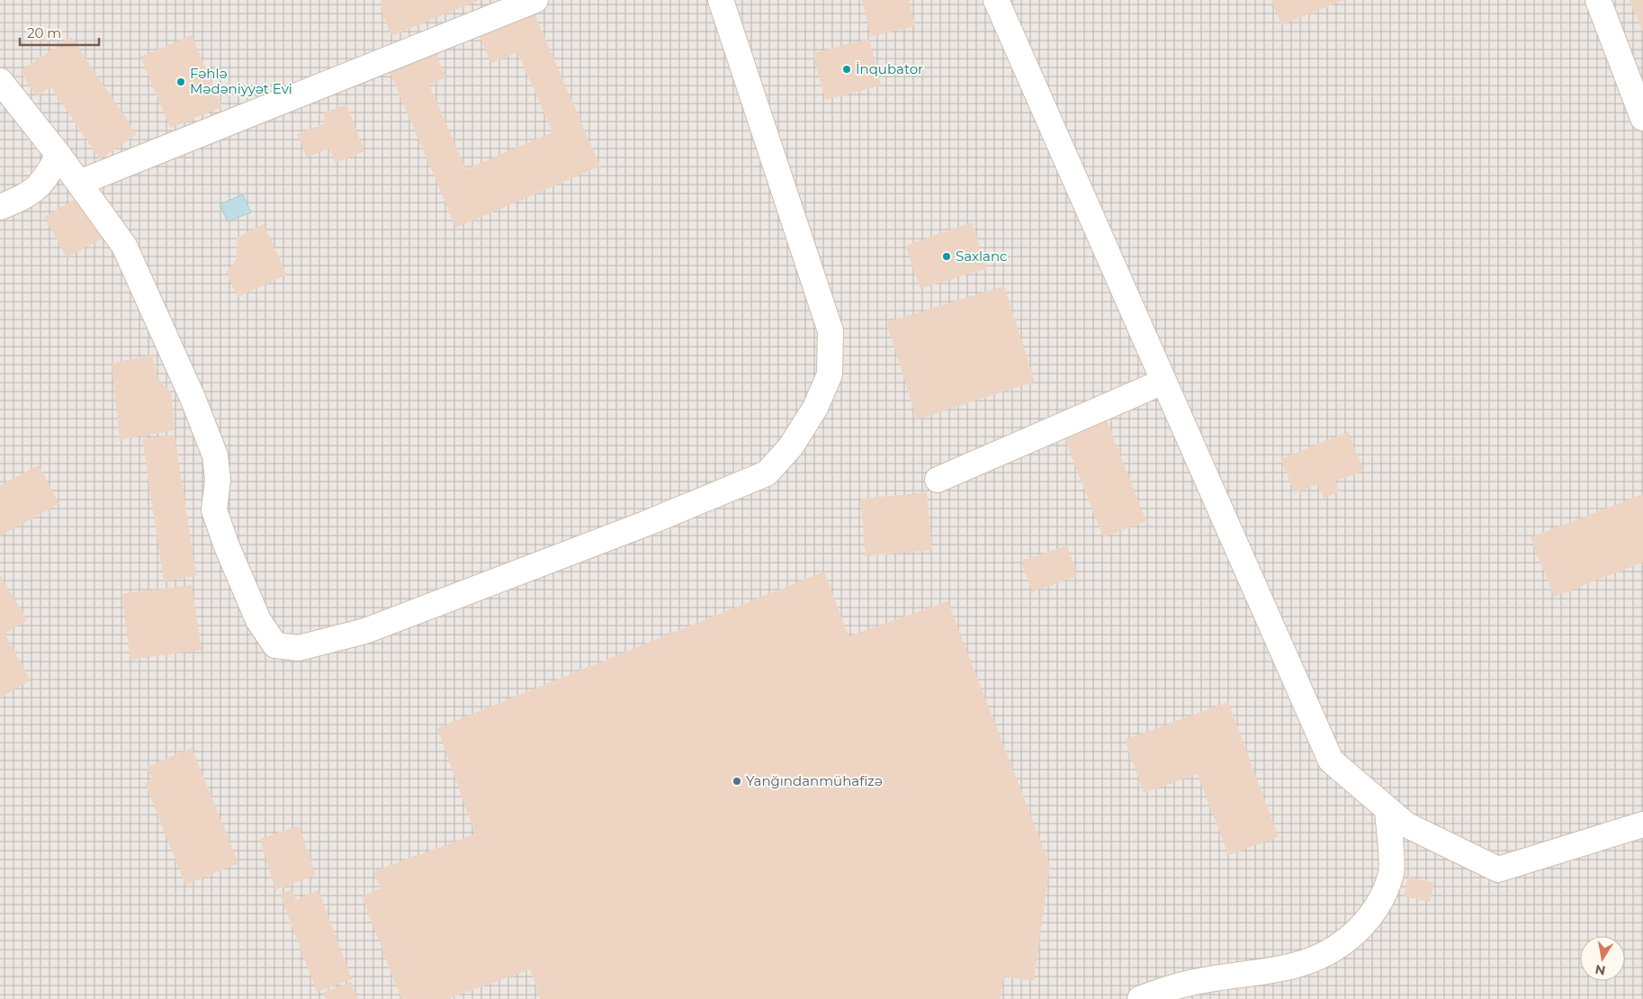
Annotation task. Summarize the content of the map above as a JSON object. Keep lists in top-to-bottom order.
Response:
{
  "places": [
    "İnqubator",
    "Fəhlə Mədəniyyət Evi",
    "Saxlanc",
    "Yanğındanmühafizə"
  ],
  "scale_bar": "20 m",
  "north": "bottom"
}
